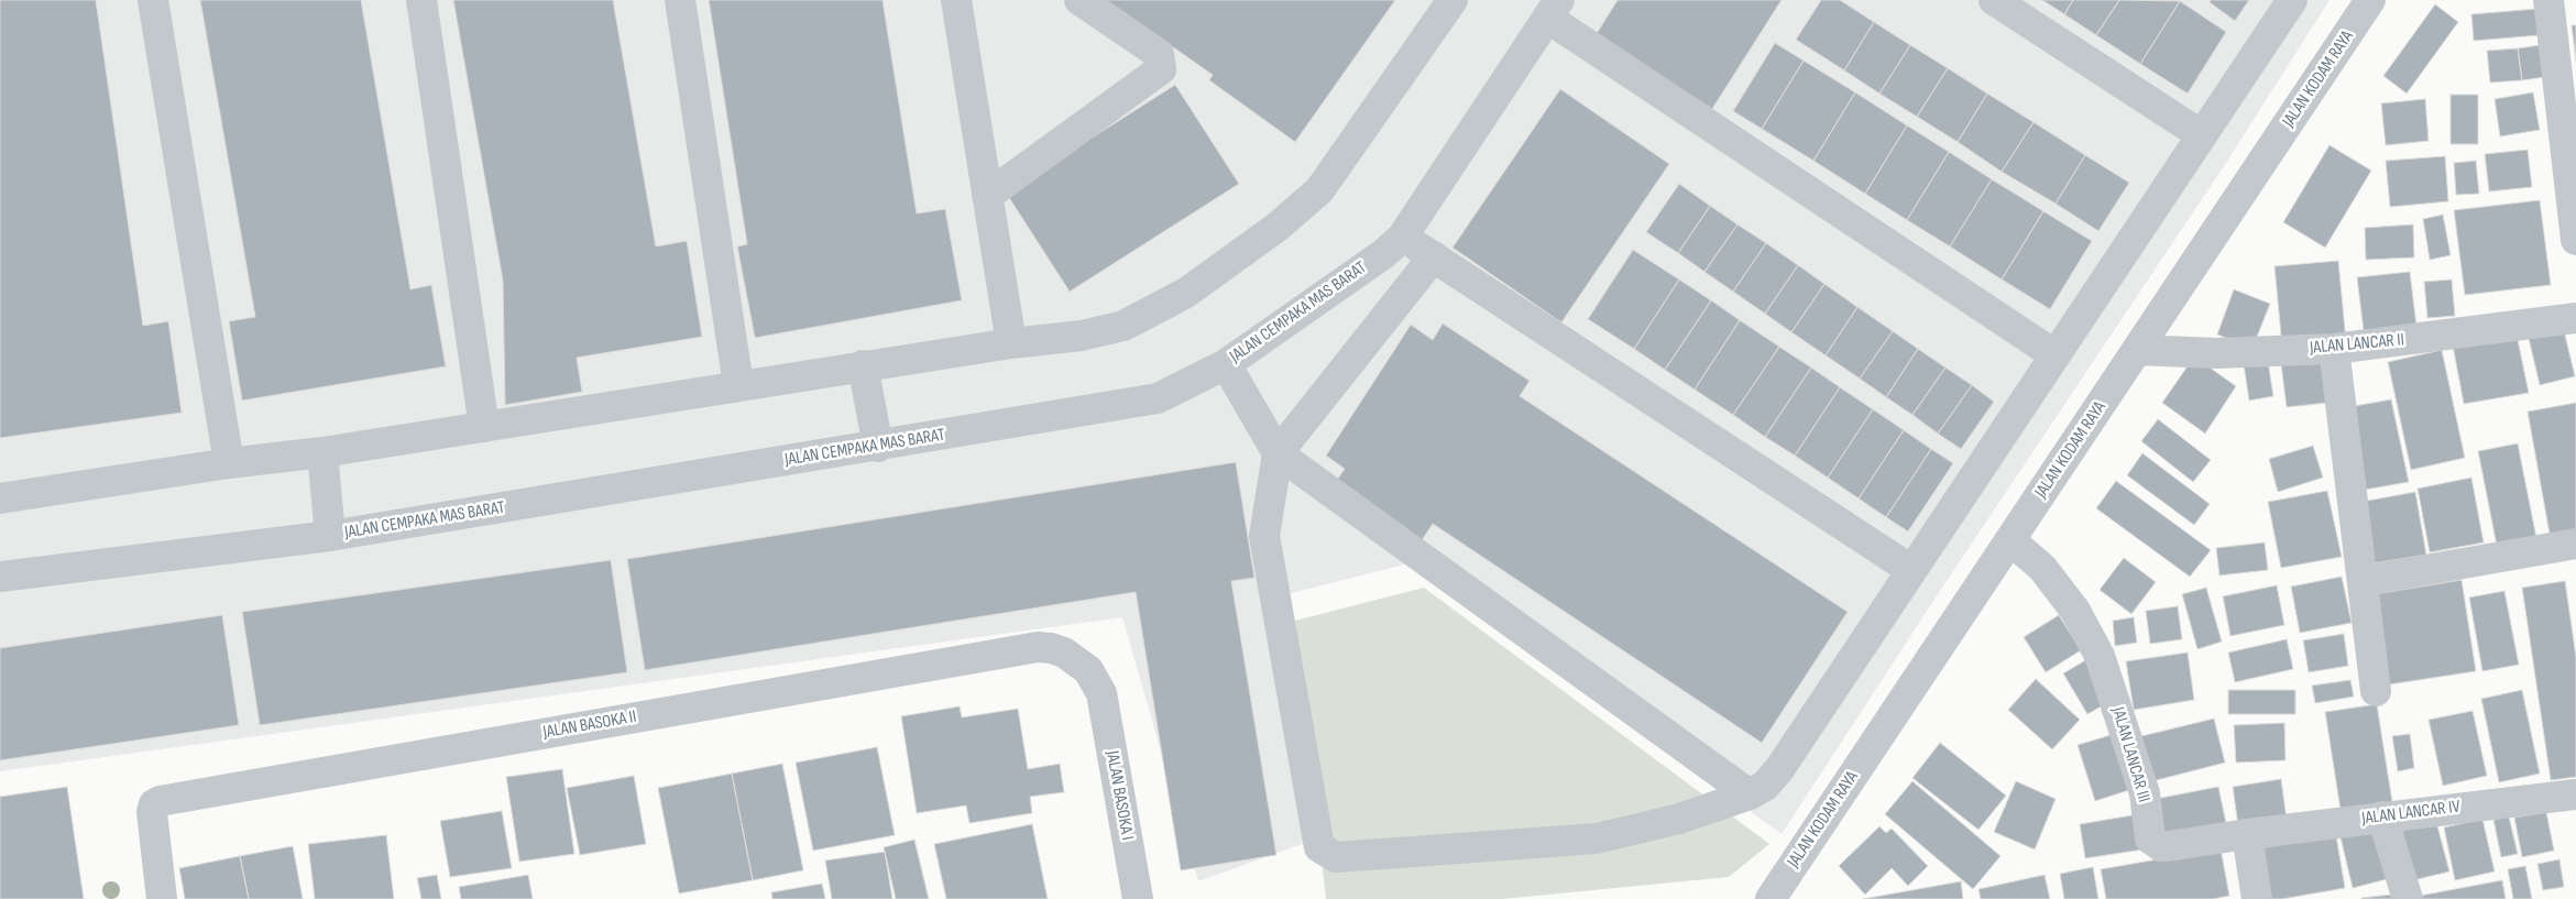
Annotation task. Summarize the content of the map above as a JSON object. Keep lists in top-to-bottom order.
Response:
{
  "streets": {
    "street": [
      "JALAN KODAM RAYA",
      "JALAN CEMPAKA MAS BARAT",
      "JALAN LANCAR II",
      "JALAN BASOKA II",
      "JALAN LANCAR III",
      "JALAN BASOKA I",
      "JALAN LANCAR IV"
    ]
  },
  "crossings": [
    ["JALAN KODAM RAYA", "JALAN LANCAR II"],
    ["JALAN KODAM RAYA", "JALAN LANCAR III"],
    ["JALAN BASOKA II", "JALAN BASOKA I"],
    ["JALAN LANCAR III", "JALAN LANCAR IV"]
  ]
}
